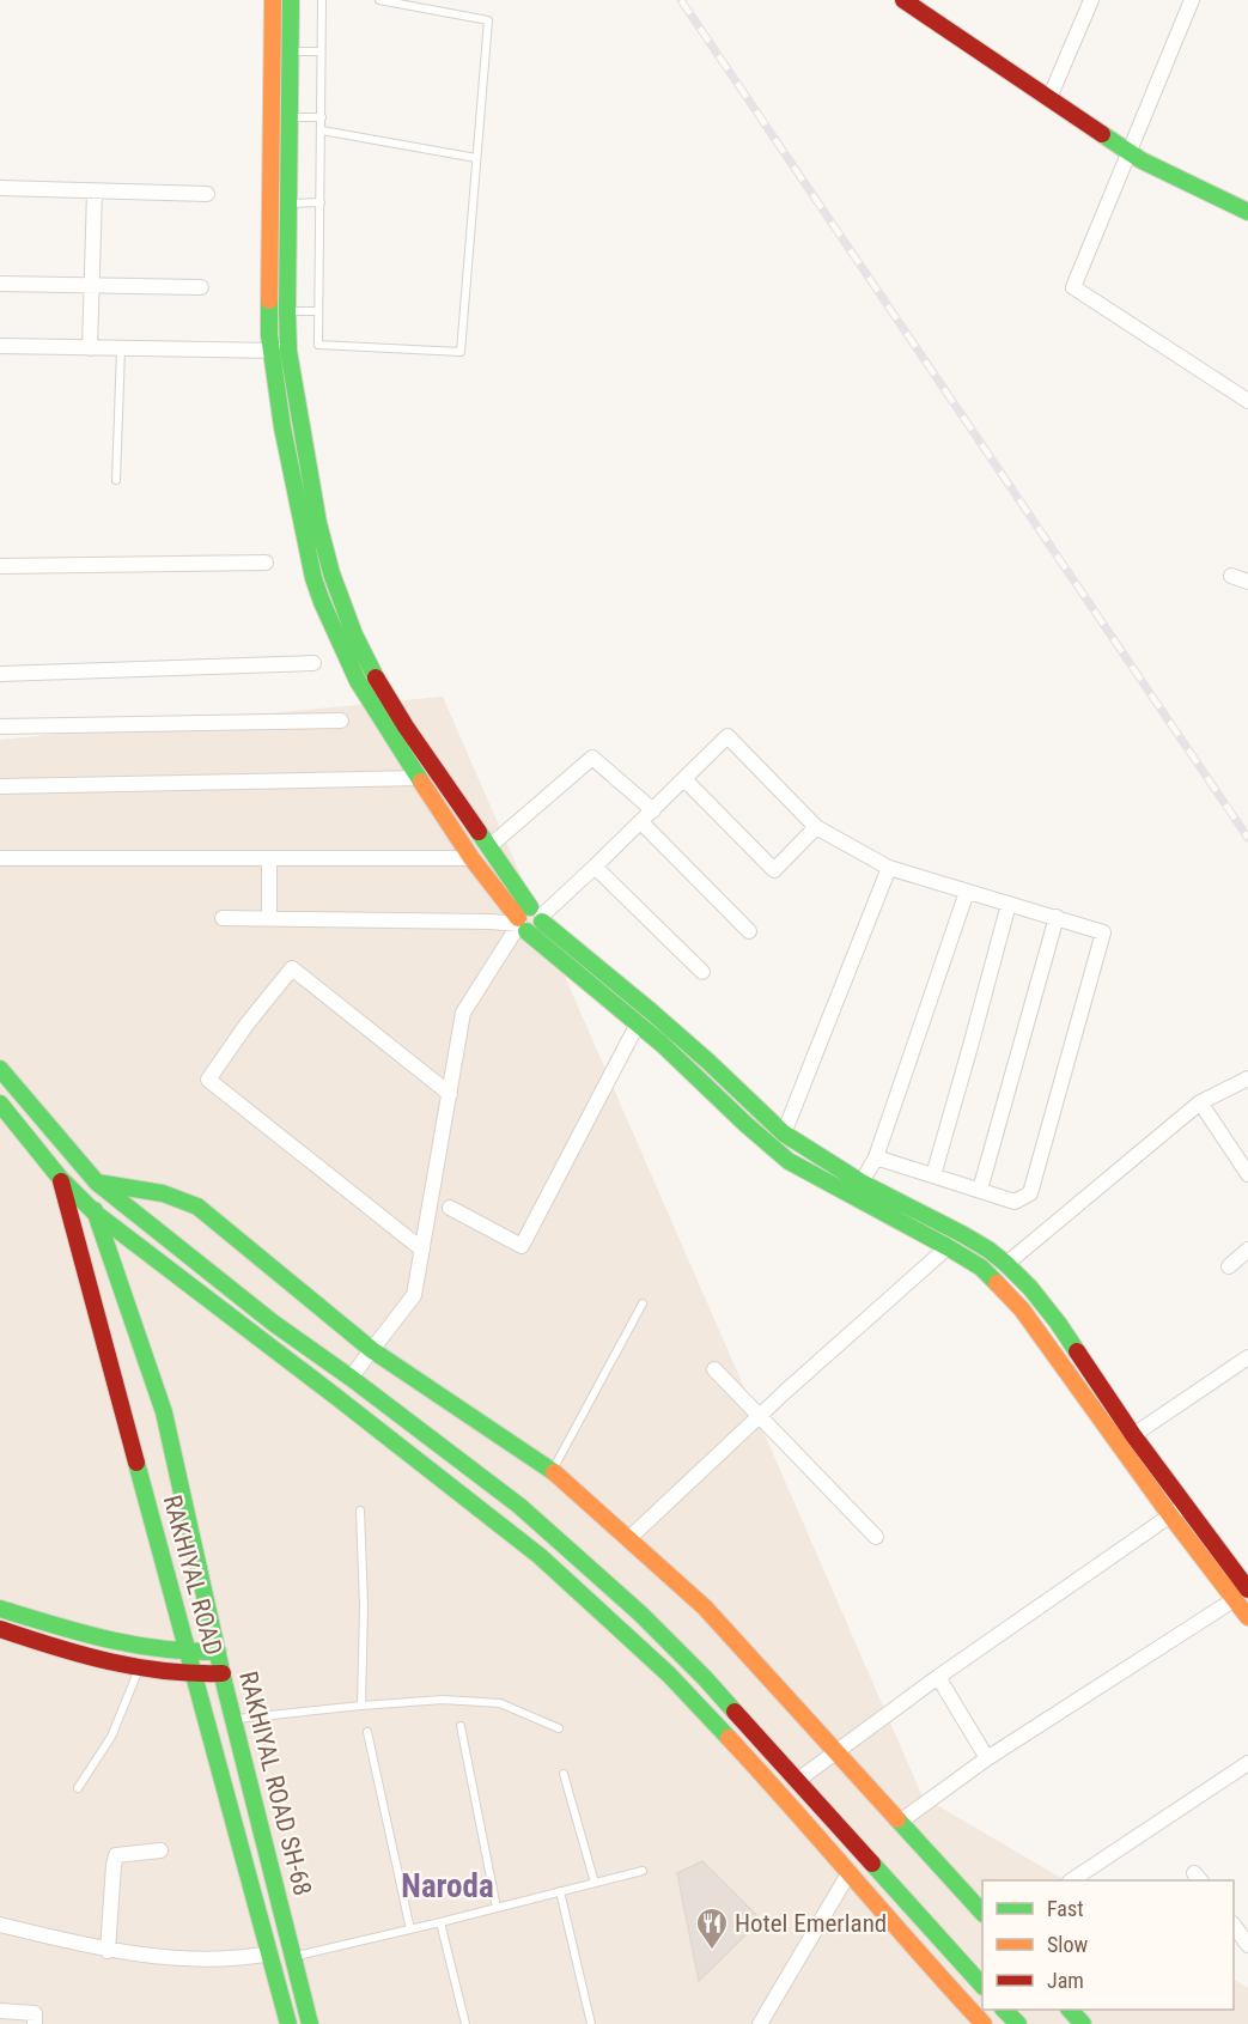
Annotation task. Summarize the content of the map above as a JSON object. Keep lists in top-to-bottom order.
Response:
{
  "streets": {
    "street": ["RAKHIYAL ROAD", "RAKHIYAL ROAD SH-68"]
  },
  "districts": ["Naroda"],
  "places": {
    "restaurant": ["Hotel Emerland"]
  },
  "legend": ["Fast", "Slow", "Jam"]
}
